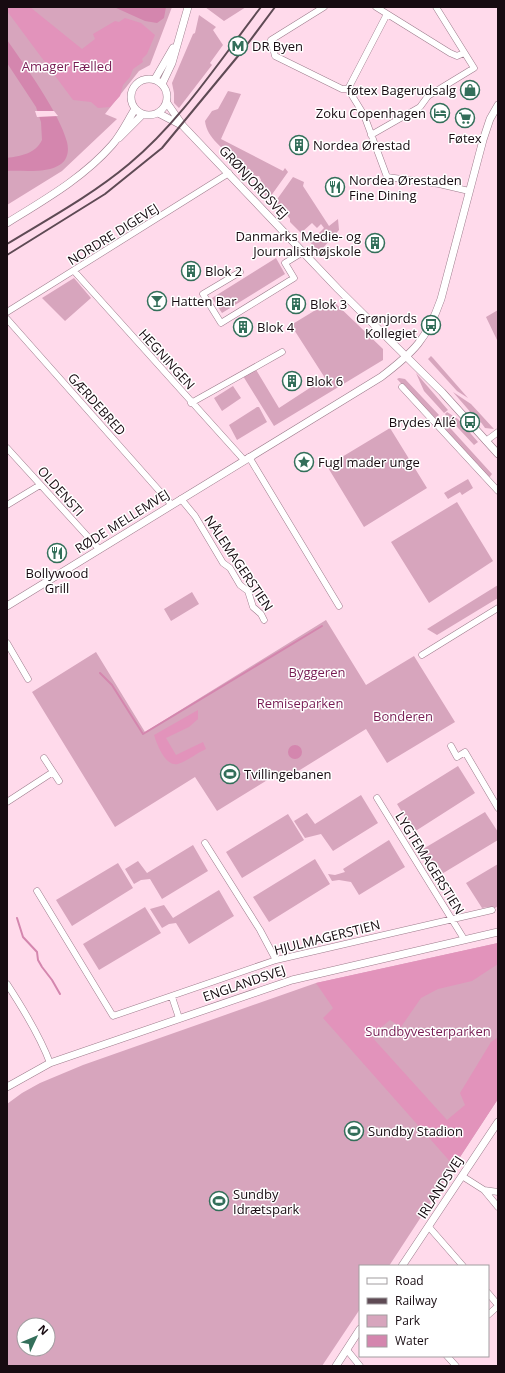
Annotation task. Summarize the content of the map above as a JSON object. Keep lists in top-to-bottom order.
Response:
{
  "streets": {
    "street": [
      "GRØNJORDSVEJ",
      "NORDRE DIGEVEJ",
      "HEGNINGEN",
      "GÆRDEBRED",
      "OLDENSTI",
      "RØDE MELLEMVEJ",
      "NÅLEMAGERSTIEN",
      "LYGTEMAGERSTIEN",
      "HJULMAGERSTIEN",
      "ENGLANDSVEJ",
      "IRLANDSVEJ"
    ]
  },
  "crossings": [
    ["GRØNJORDSVEJ", "NORDRE DIGEVEJ"],
    ["GRØNJORDSVEJ", "RØDE MELLEMVEJ"],
    ["NORDRE DIGEVEJ", "HEGNINGEN"],
    ["HEGNINGEN", "RØDE MELLEMVEJ"],
    ["GÆRDEBRED", "RØDE MELLEMVEJ"],
    ["OLDENSTI", "RØDE MELLEMVEJ"],
    ["RØDE MELLEMVEJ", "NÅLEMAGERSTIEN"],
    ["LYGTEMAGERSTIEN", "HJULMAGERSTIEN"],
    ["LYGTEMAGERSTIEN", "ENGLANDSVEJ"]
  ],
  "parks": [
    "Amager Fælled",
    "Byggeren",
    "Remiseparken",
    "Bonderen",
    "Sundbyvesterparken"
  ],
  "places": {
    "metro station": ["DR Byen"],
    "shop": ["føtex Bagerudsalg"],
    "hotel": ["Zoku Copenhagen"],
    "supermarket": ["Føtex"],
    "building": [
      "Nordea Ørestad",
      "Danmarks Medie- og Journalisthøjskole",
      "Blok 2",
      "Blok 3",
      "Blok 4",
      "Blok 6"
    ],
    "restaurant": ["Nordea Ørestaden Fine Dining", "Bollywood Grill"],
    "bar": ["Hatten Bar"],
    "bus stop": ["Grønjords Kollegiet", "Brydes Allé"],
    "place": ["Fugl mader unge"],
    "sports": ["Tvillingebanen", "Sundby Stadion", "Sundby Idrætspark"]
  },
  "legend": [
    "Road",
    "Railway",
    "Park",
    "Water"
  ],
  "north": "top right"
}
